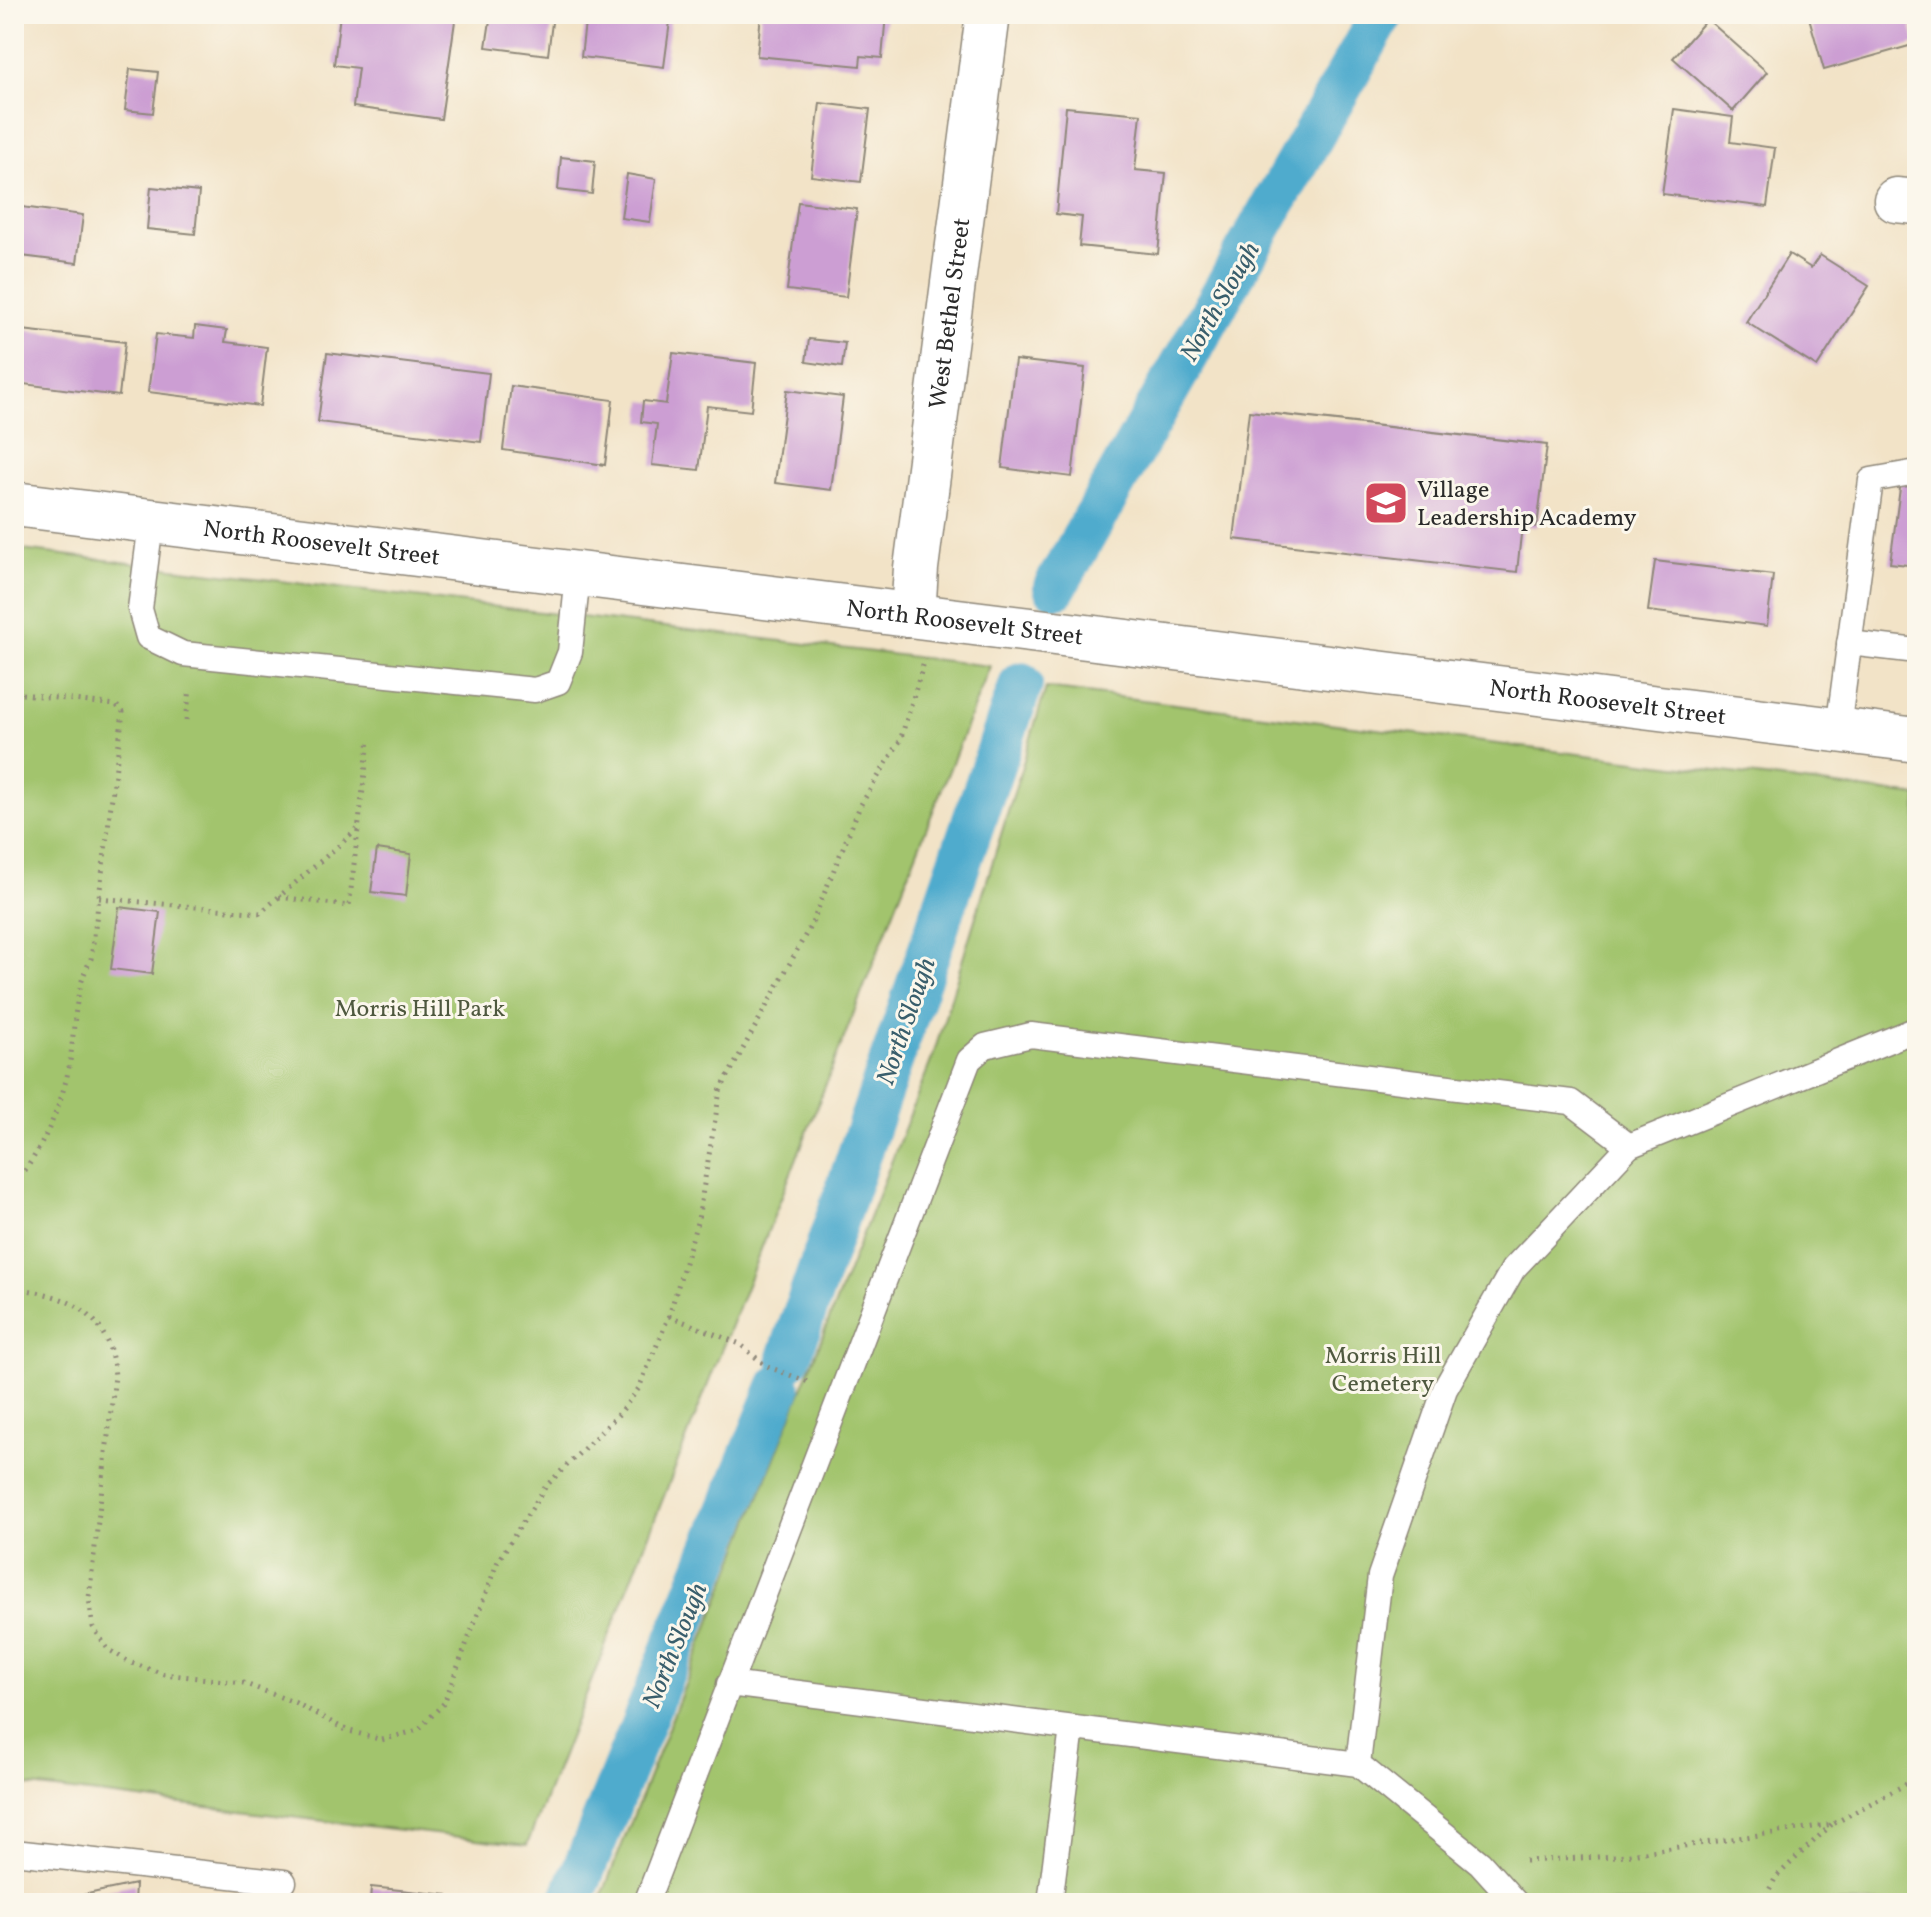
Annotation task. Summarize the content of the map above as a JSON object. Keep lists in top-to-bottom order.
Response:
{
  "streets": {
    "street": ["West Bethel Street", "North Roosevelt Street"]
  },
  "crossings": [
    ["West Bethel Street", "North Roosevelt Street"]
  ],
  "water": ["North Slough"],
  "parks": ["Morris Hill Park", "Morris Hill Cemetery"],
  "places": {
    "school or university": ["Village Leadership Academy"]
  }
}
